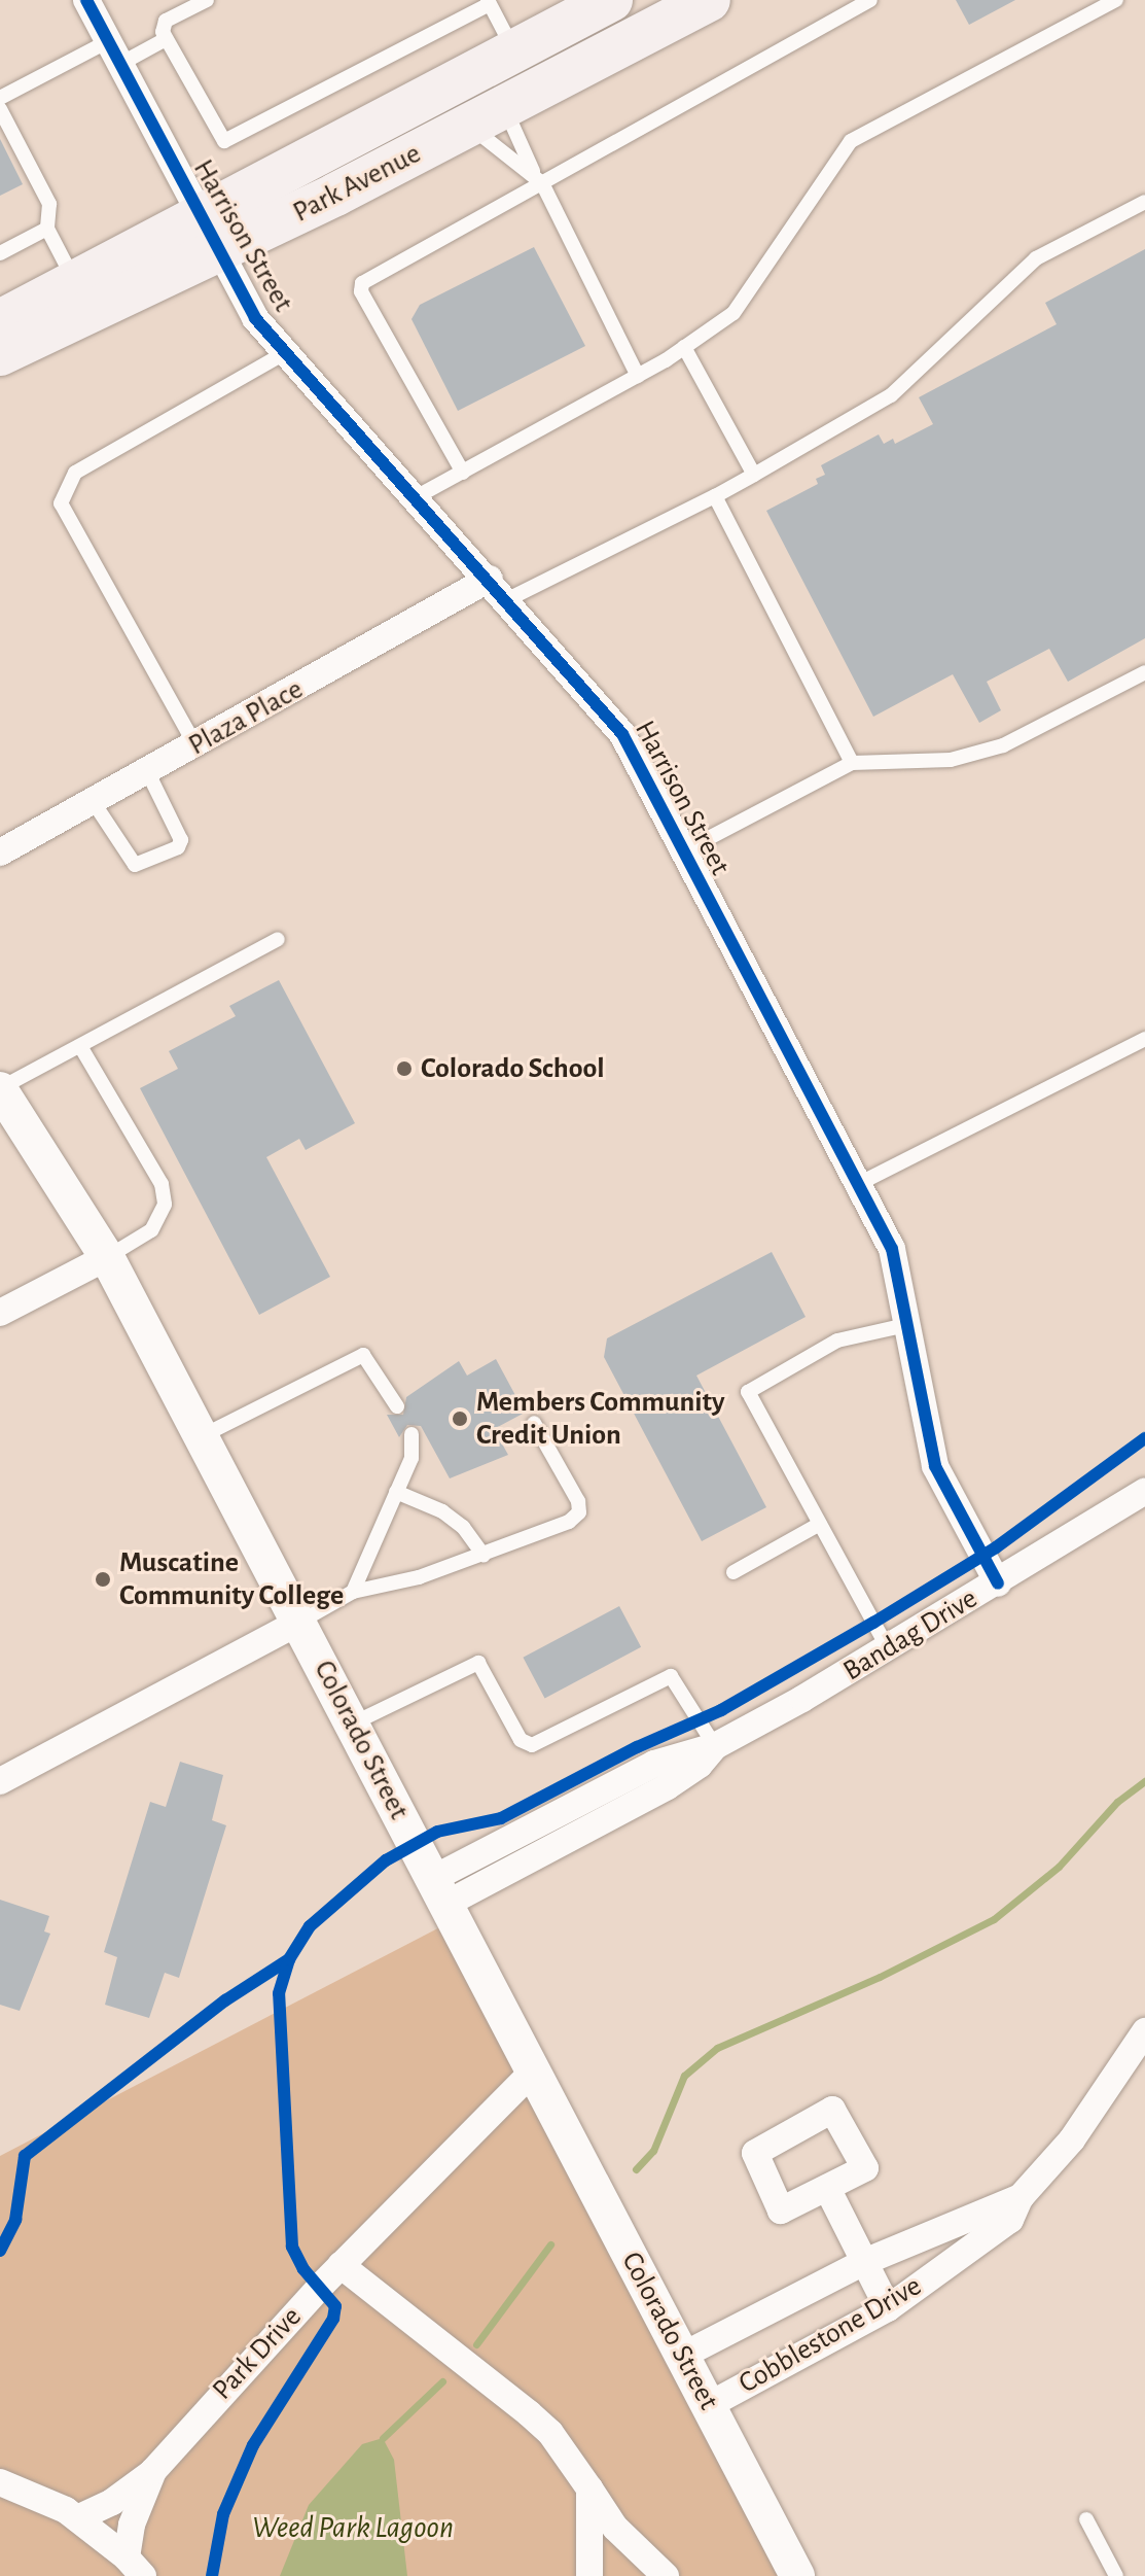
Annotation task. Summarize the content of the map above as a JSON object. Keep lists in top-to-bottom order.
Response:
{
  "streets": {
    "main road": ["Park Avenue"],
    "street": [
      "Harrison Street",
      "Plaza Place",
      "Bandag Drive",
      "Colorado Street",
      "Cobblestone Drive",
      "Park Drive"
    ]
  },
  "crossings": [
    ["Park Avenue", "Harrison Street"],
    ["Harrison Street", "Plaza Place"],
    ["Harrison Street", "Bandag Drive"],
    ["Bandag Drive", "Colorado Street"],
    ["Colorado Street", "Cobblestone Drive"],
    ["Colorado Street", "Park Drive"]
  ],
  "water": ["Weed Park Lagoon"],
  "places": ["Colorado School", "Members Community Credit Union", "Muscatine Community College"]
}
